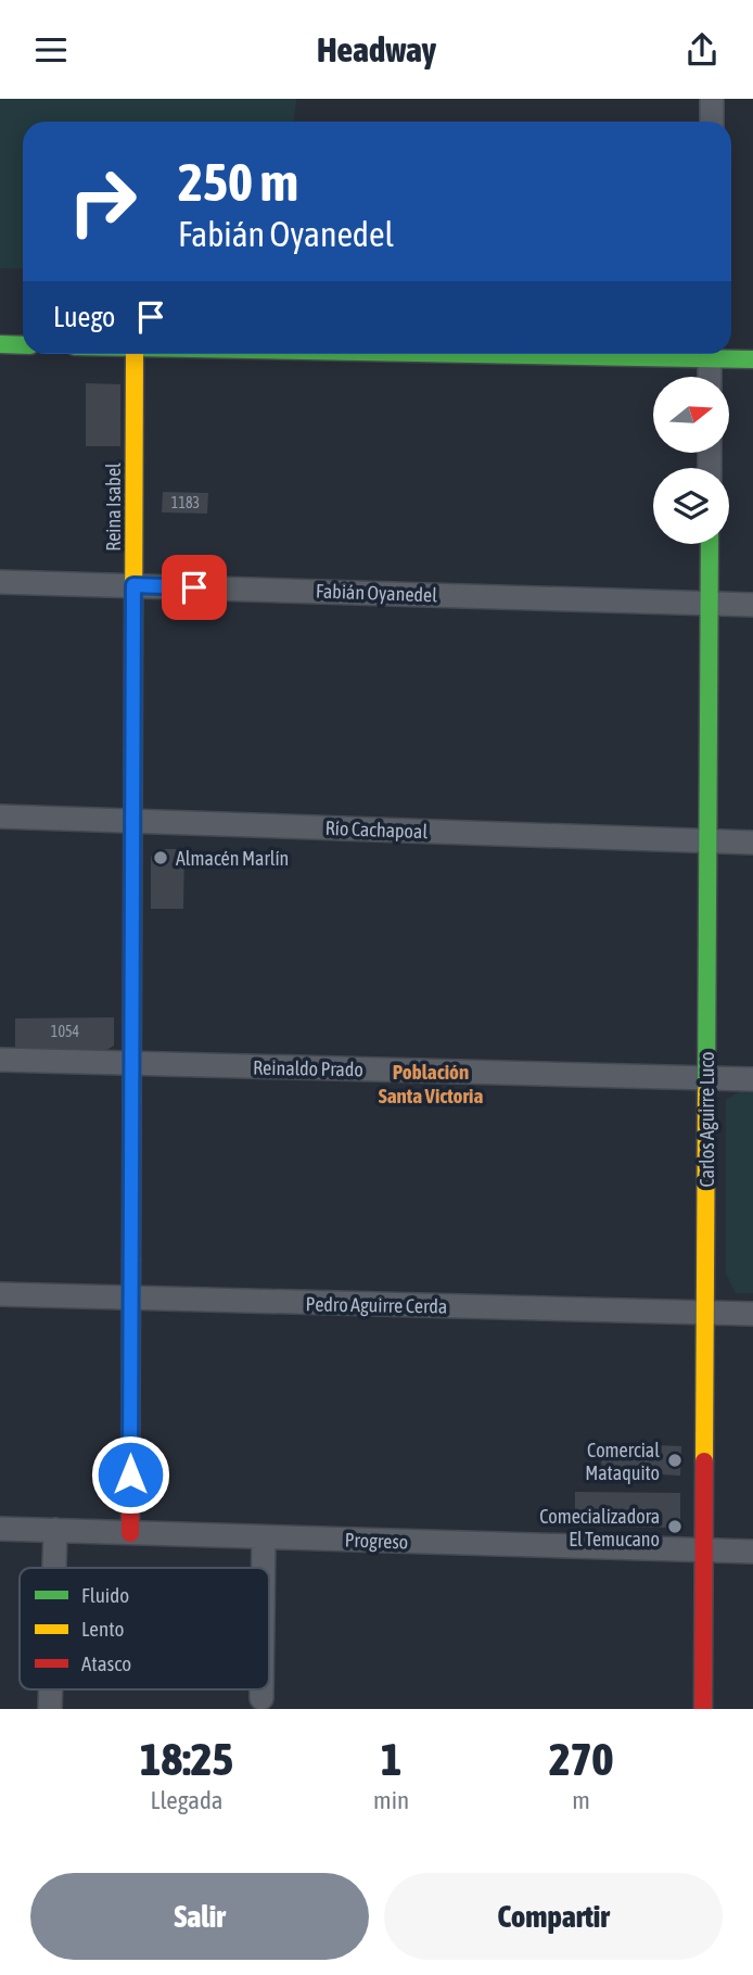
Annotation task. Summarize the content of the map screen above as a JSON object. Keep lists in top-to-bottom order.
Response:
{
  "streets": {
    "street": [
      "Reina Isabel",
      "Fabián Oyanedel",
      "Río Cachapoal",
      "Reinaldo Prado",
      "Carlos Aguirre Luco",
      "Pedro Aguirre Cerda",
      "Progreso"
    ]
  },
  "crossings": [
    ["Reina Isabel", "Fabián Oyanedel"],
    ["Reina Isabel", "Río Cachapoal"],
    ["Reina Isabel", "Reinaldo Prado"],
    ["Reina Isabel", "Pedro Aguirre Cerda"],
    ["Reina Isabel", "Progreso"],
    ["Fabián Oyanedel", "Carlos Aguirre Luco"],
    ["Río Cachapoal", "Carlos Aguirre Luco"],
    ["Reinaldo Prado", "Carlos Aguirre Luco"],
    ["Carlos Aguirre Luco", "Pedro Aguirre Cerda"],
    ["Carlos Aguirre Luco", "Progreso"]
  ],
  "districts": ["Población Santa Victoria"],
  "places": ["Almacén Marlín", "Comercial Mataquito", "Comecializadora El Temucano"],
  "house_numbers": ["1183", "1054"],
  "legend": ["Fluido", "Lento", "Atasco"],
  "north": "right",
  "page": {
    "header": "Headway",
    "turn": ["250 m", "Fabián Oyanedel"],
    "then": "Luego",
    "eta": [
      "18:25",
      "Llegada",
      "1",
      "min",
      "270",
      "m"
    ],
    "buttons": ["Salir", "Compartir"]
  }
}
